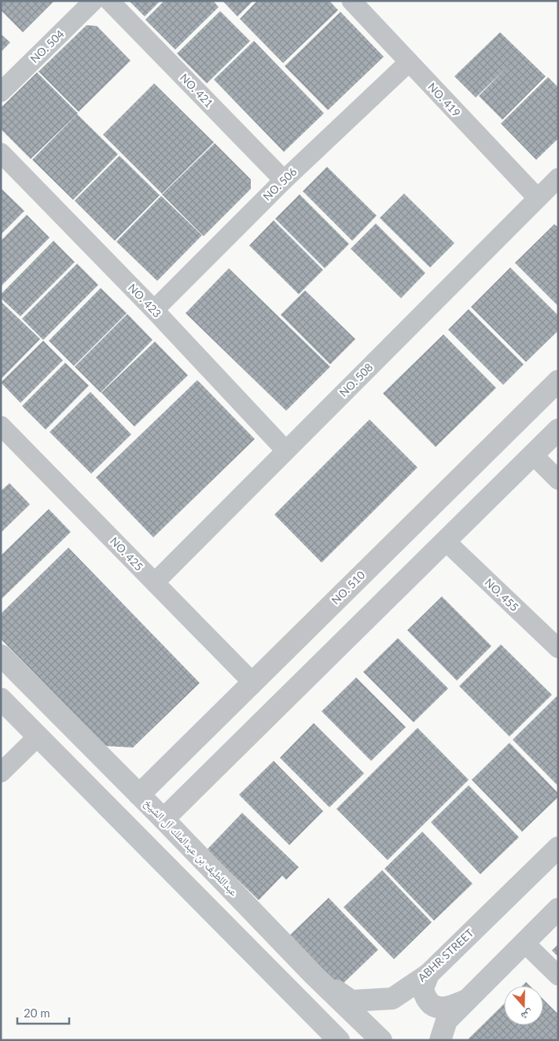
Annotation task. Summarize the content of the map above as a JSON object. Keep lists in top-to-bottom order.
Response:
{
  "streets": {
    "street": [
      "NO. 504",
      "NO. 421",
      "NO. 419",
      "NO. 506",
      "NO. 423",
      "NO. 508",
      "NO. 425",
      "NO. 510",
      "NO. 455",
      "عبداللطيف بن عبدالملك آل الشيخ",
      "ABHR STREET"
    ]
  },
  "crossings": [
    ["NO. 421", "NO. 506"],
    ["NO. 419", "NO. 506"],
    ["NO. 419", "NO. 508"],
    ["NO. 506", "NO. 423"],
    ["NO. 423", "NO. 508"],
    ["NO. 508", "NO. 425"],
    ["NO. 425", "NO. 510"],
    ["NO. 510", "عبداللطيف بن عبدالملك آل الشيخ"],
    ["عبداللطيف بن عبدالملك آل الشيخ", "ABHR STREET"]
  ],
  "scale_bar": "20 m",
  "north": "bottom"
}
